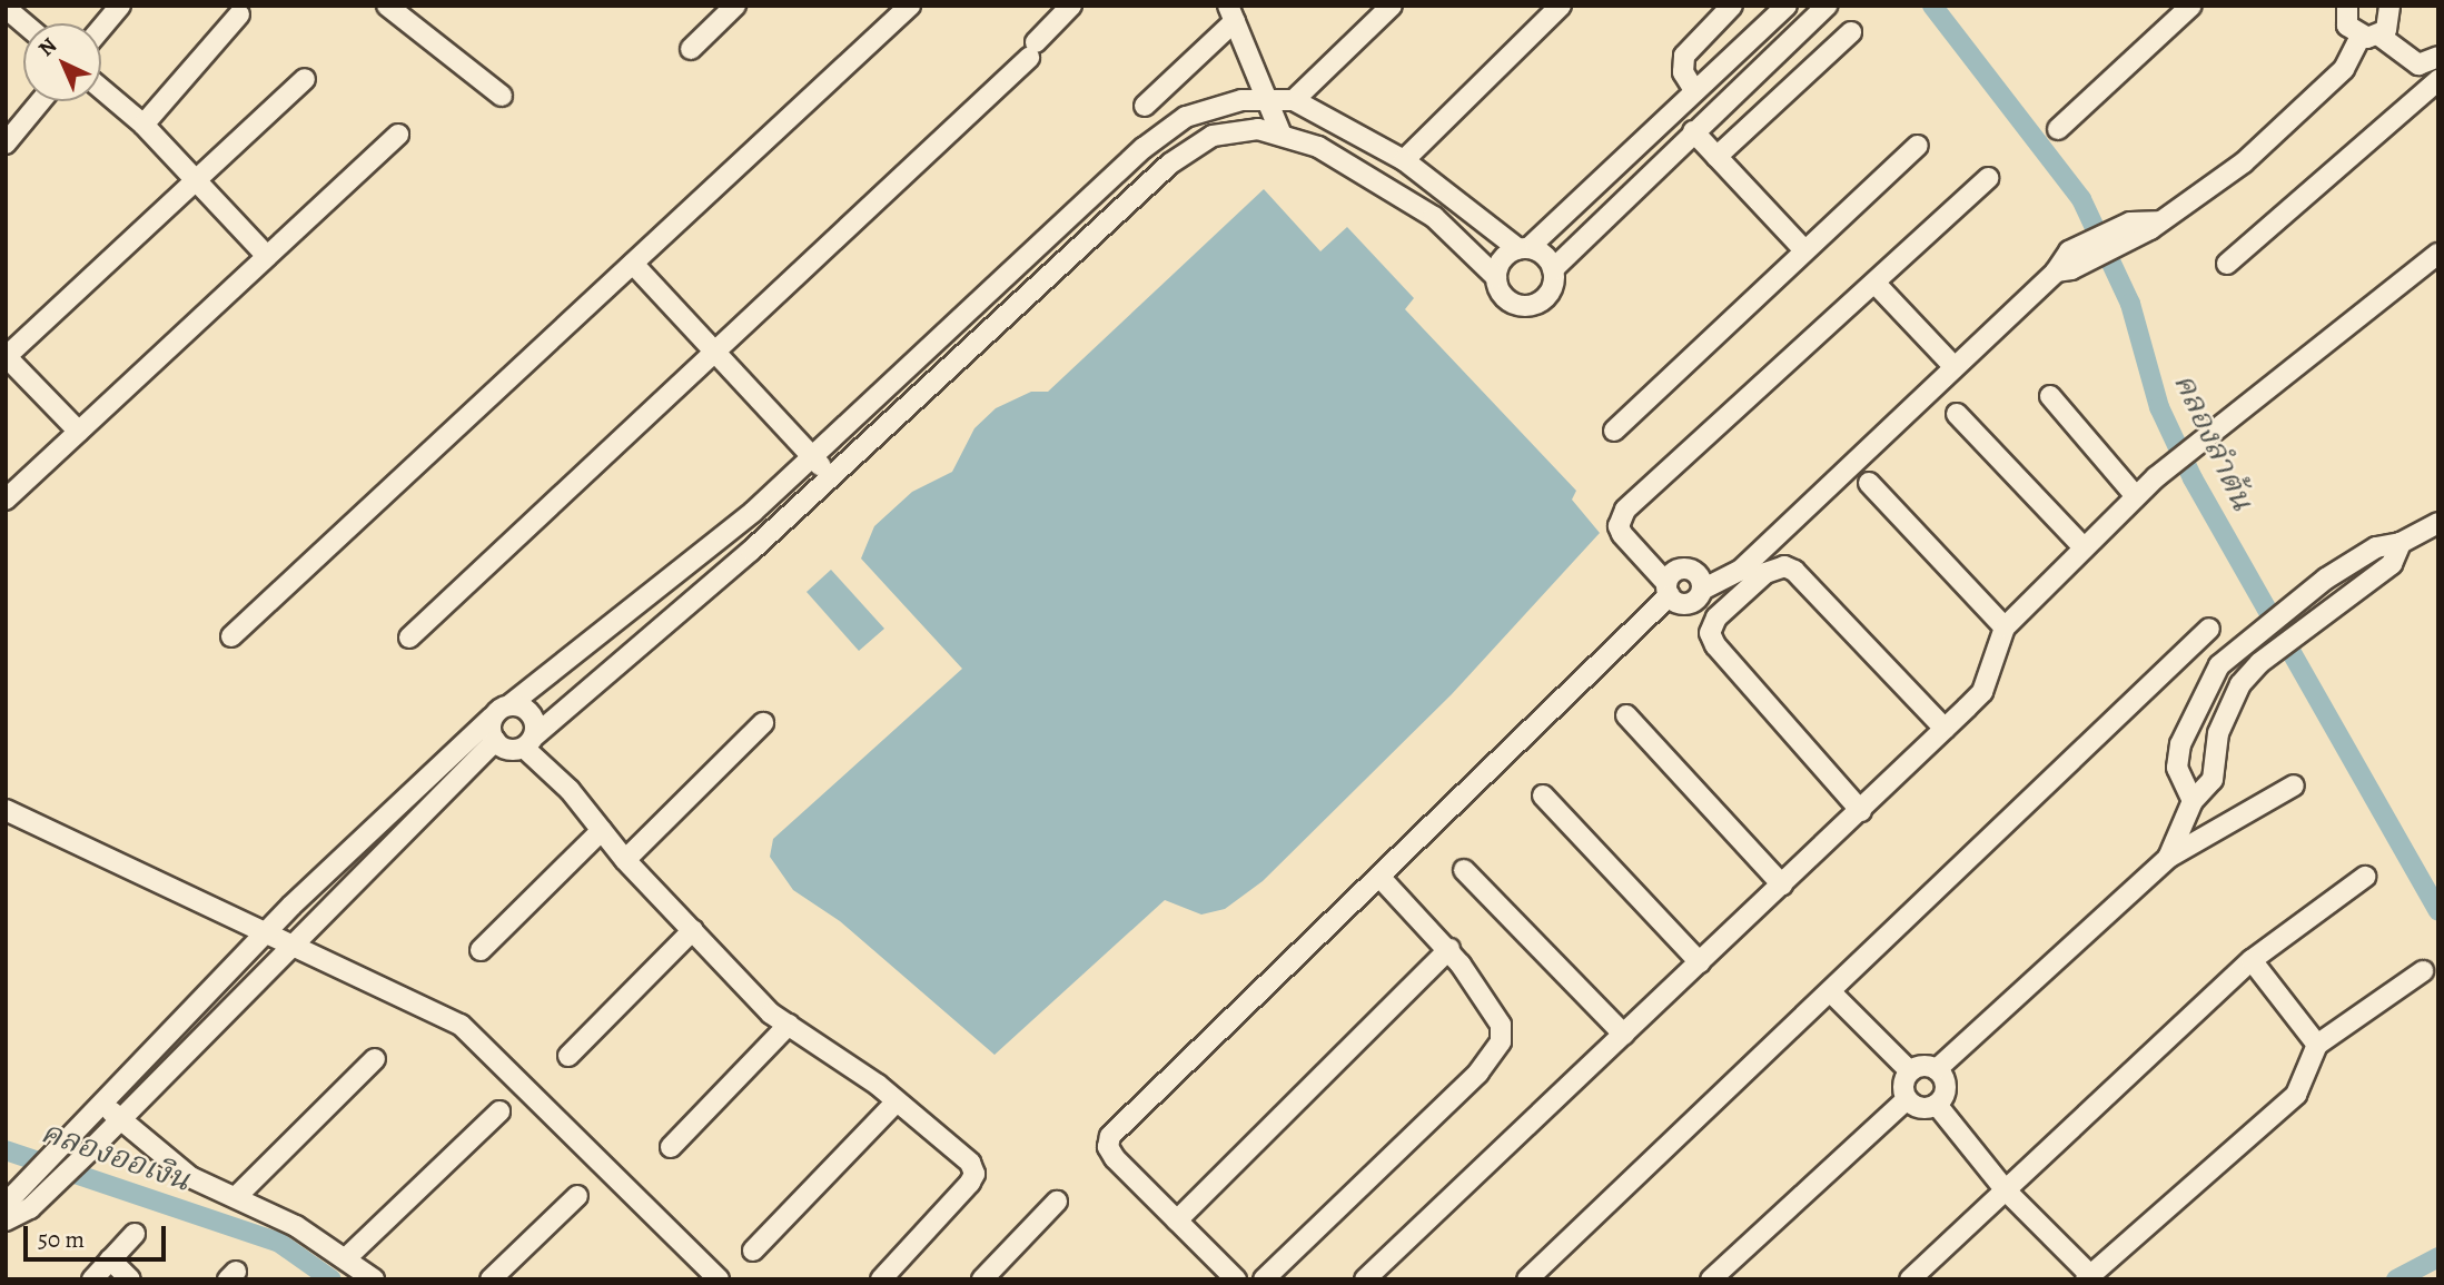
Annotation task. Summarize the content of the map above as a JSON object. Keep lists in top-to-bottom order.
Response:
{
  "water": ["คลองลำต้น", "คลองออเงิน"],
  "scale_bar": "50 m",
  "north": "top left"
}
